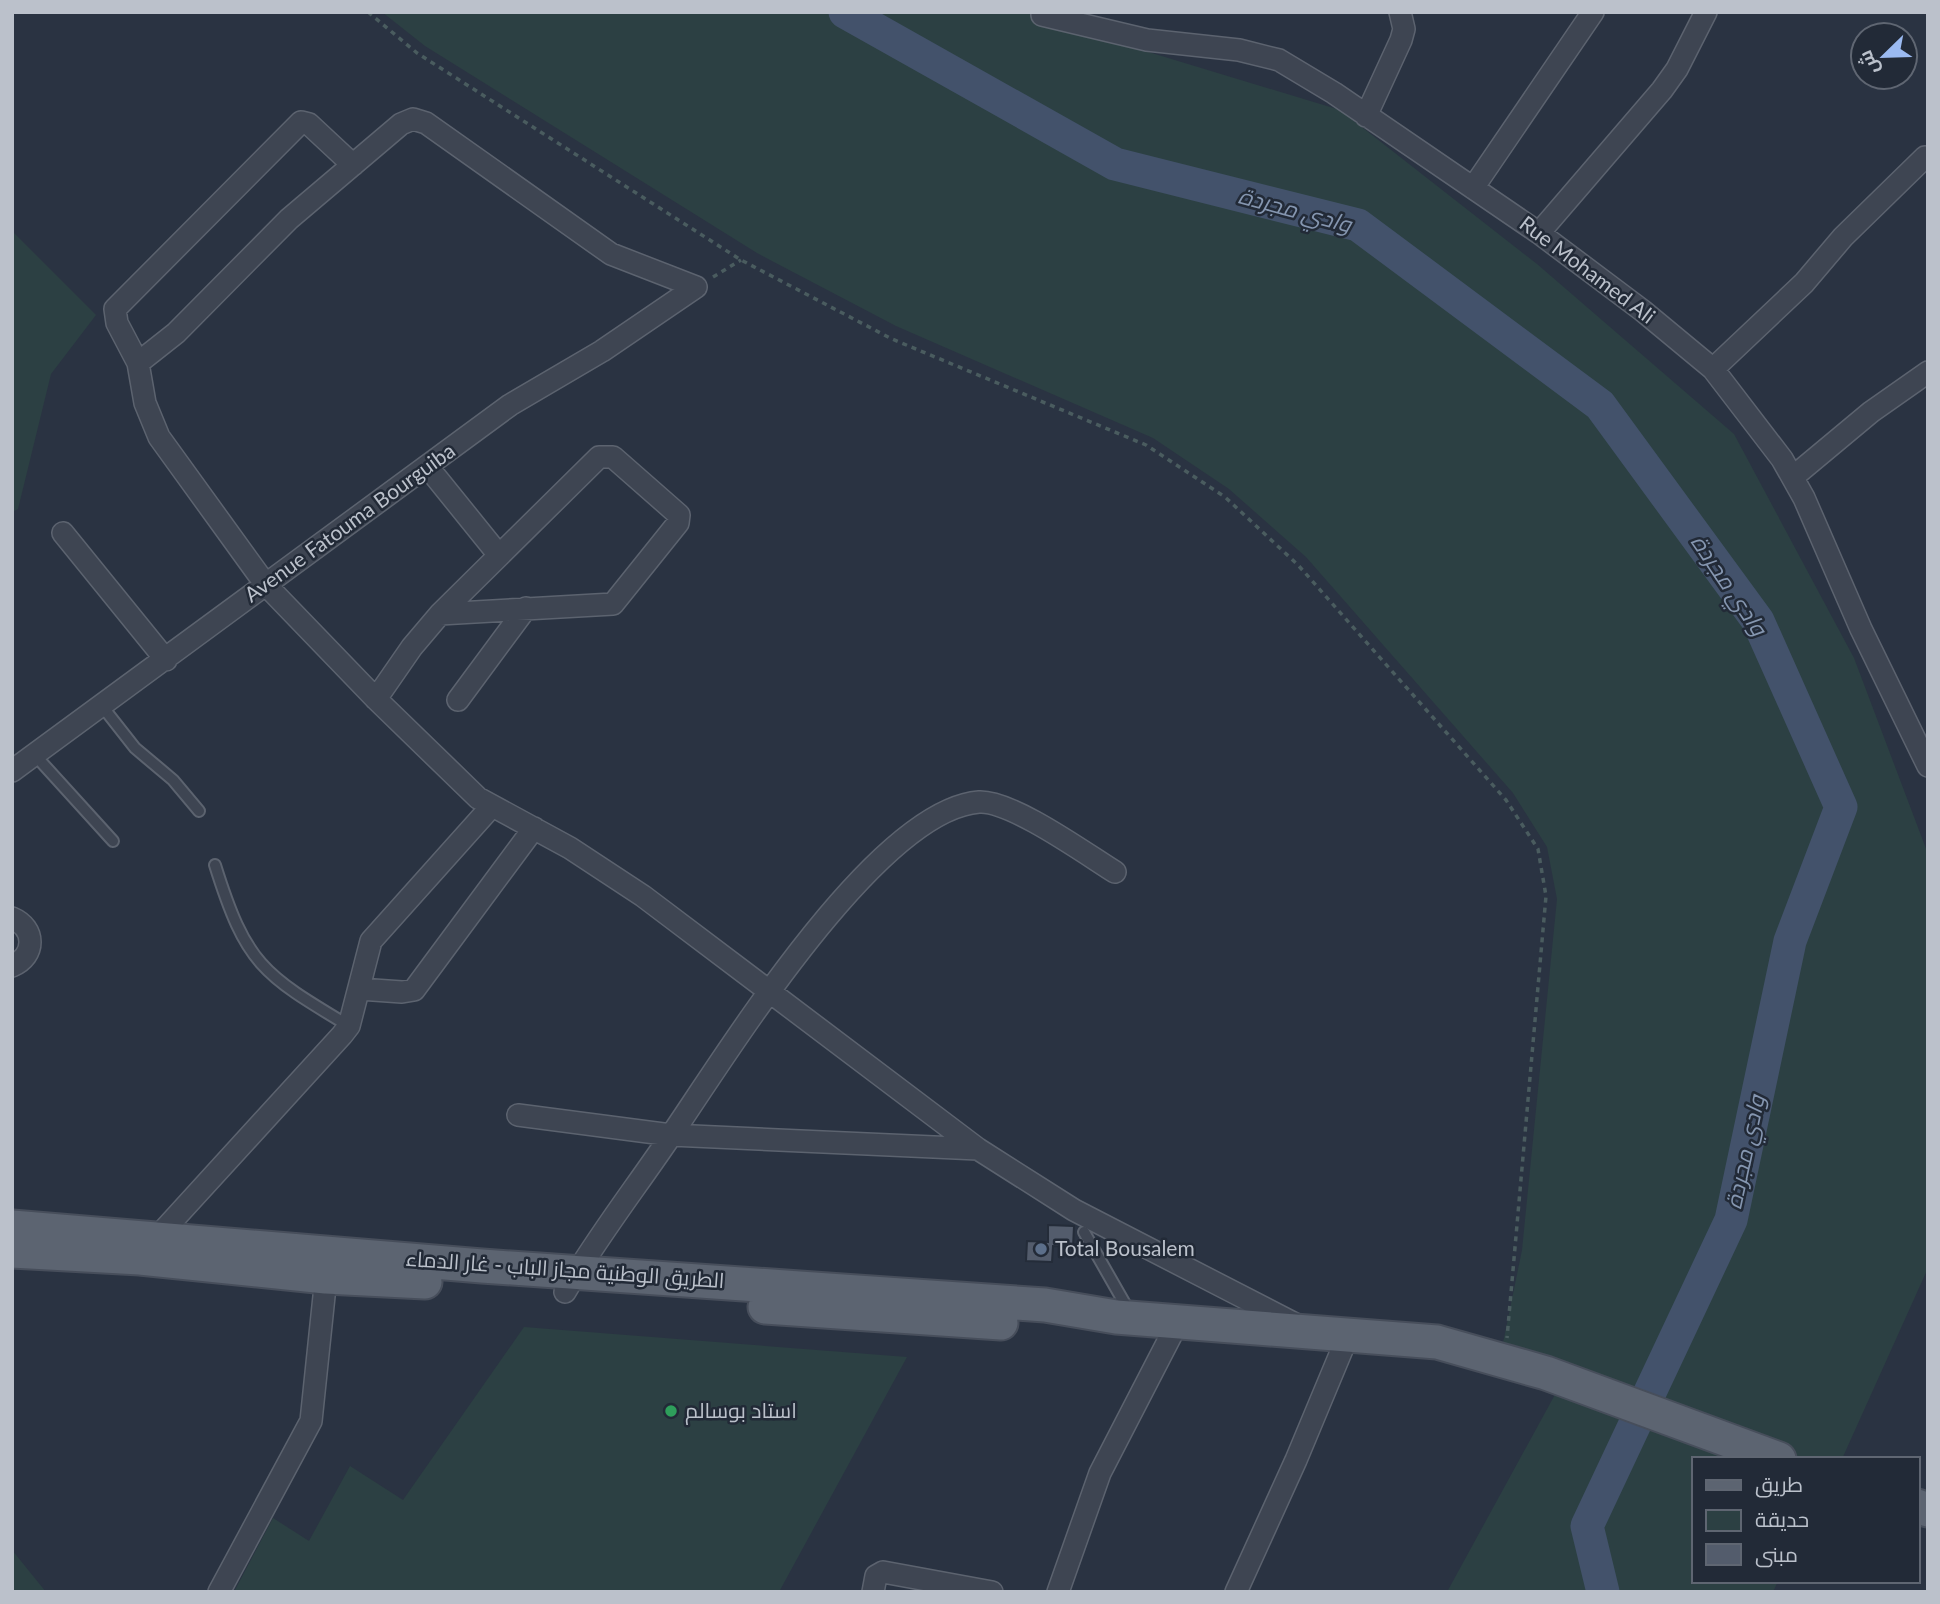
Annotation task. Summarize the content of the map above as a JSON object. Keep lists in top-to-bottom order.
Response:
{
  "streets": {
    "main road": ["الطريق الوطنية مجاز الباب - غار الدماء"],
    "street": ["Rue Mohamed Ali", "Avenue Fatouma Bourguiba"]
  },
  "water": ["وادي مجردة"],
  "places": ["Total Bousalem", "استاد بوسالم"],
  "legend": ["طريق", "حديقة", "مبنى"],
  "north": "bottom left"
}
